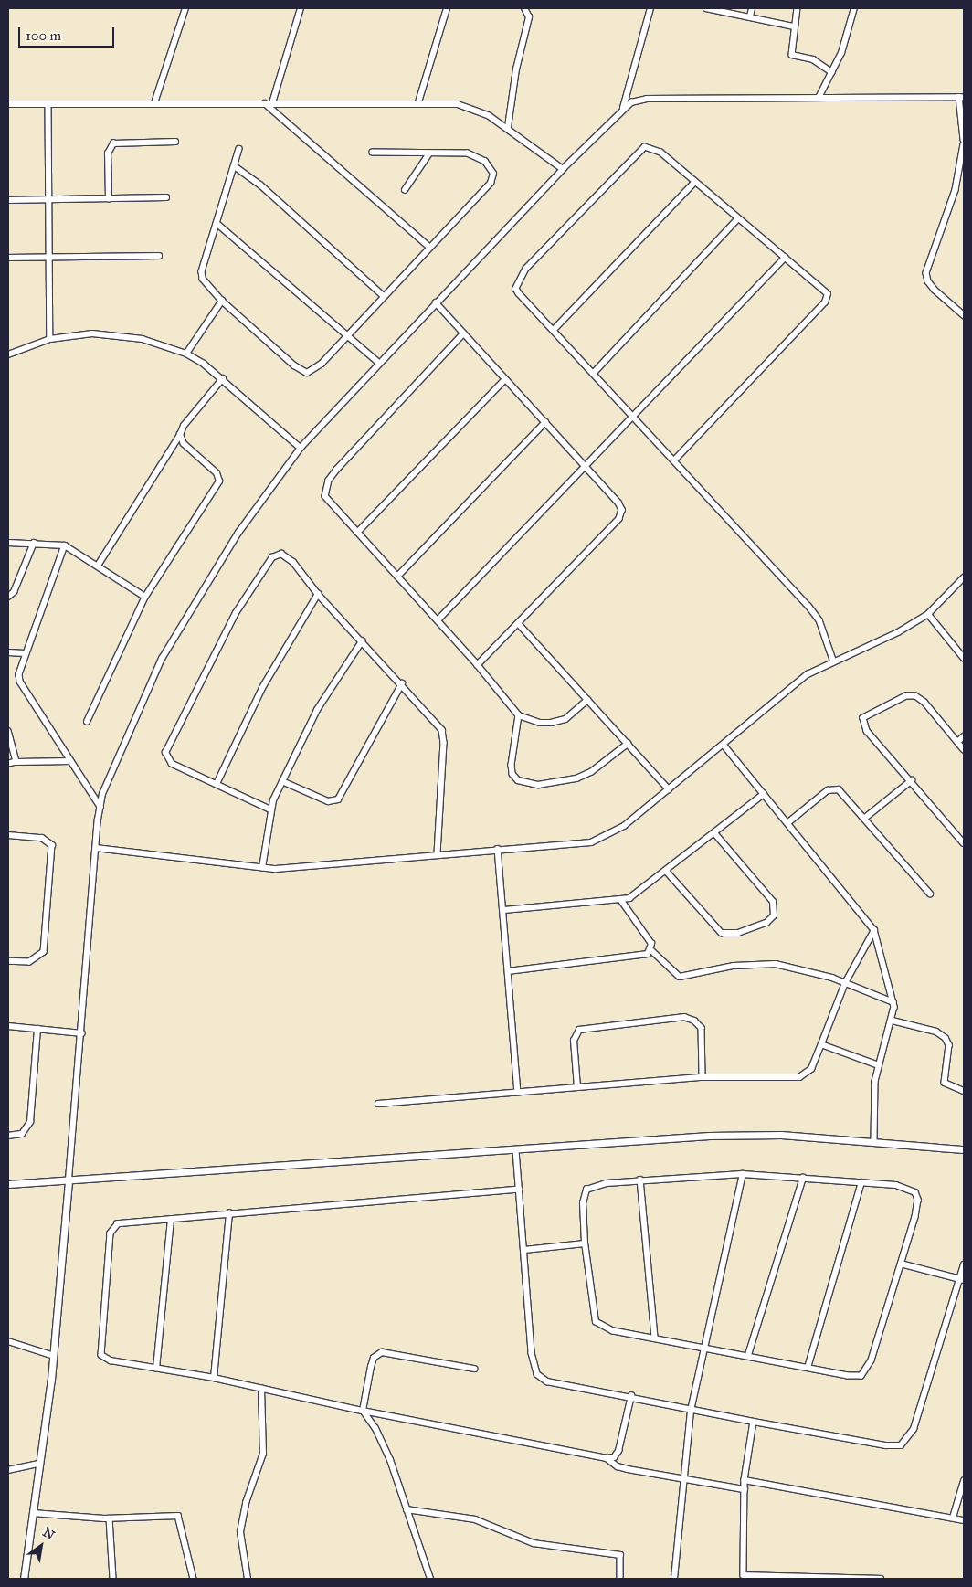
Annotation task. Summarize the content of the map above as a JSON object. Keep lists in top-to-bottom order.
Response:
{
  "scale_bar": "100 m",
  "north": "top right"
}
